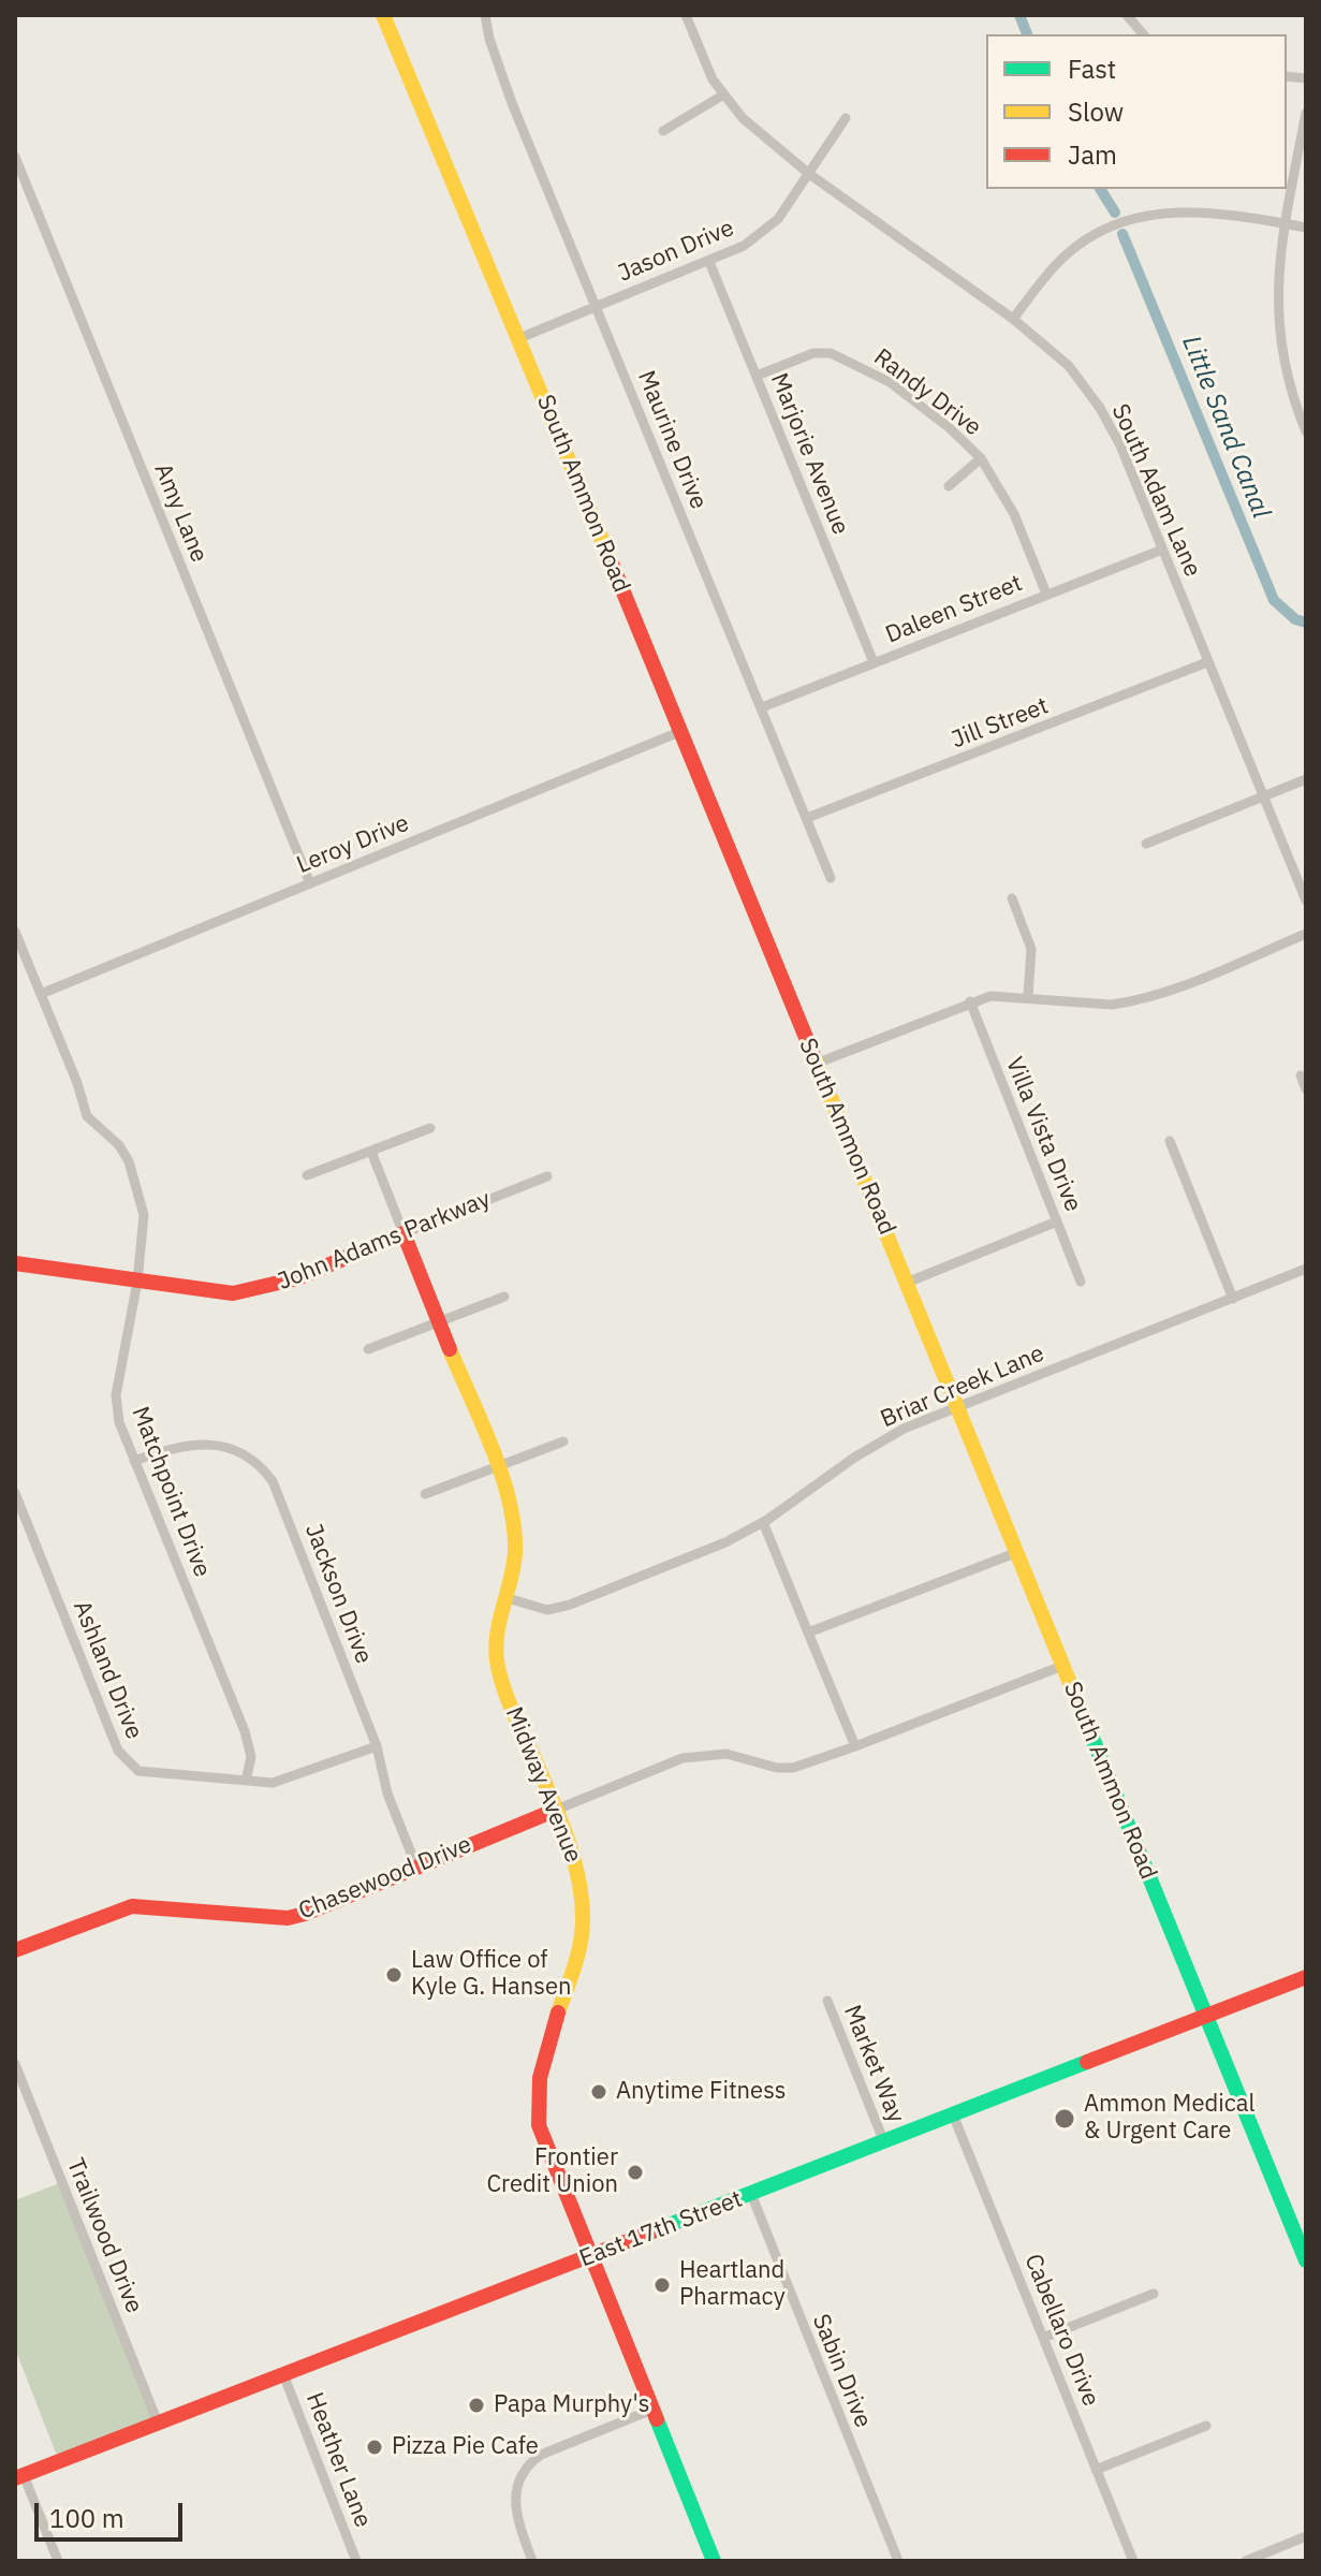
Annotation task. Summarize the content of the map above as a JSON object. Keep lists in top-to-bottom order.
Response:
{
  "streets": {
    "main road": [
      "South Ammon Road",
      "John Adams Parkway",
      "Midway Avenue",
      "Chasewood Drive",
      "East 17th Street"
    ],
    "street": [
      "Jason Drive",
      "Randy Drive",
      "Maurine Drive",
      "Marjorie Avenue",
      "South Adam Lane",
      "Amy Lane",
      "Daleen Street",
      "Jill Street",
      "Leroy Drive",
      "Villa Vista Drive",
      "Briar Creek Lane",
      "Matchpoint Drive",
      "Jackson Drive",
      "Ashland Drive",
      "Market Way",
      "Trailwood Drive",
      "Cabellaro Drive",
      "Sabin Drive",
      "Heather Lane"
    ]
  },
  "crossings": [
    ["Jason Drive", "Maurine Drive"],
    ["Jason Drive", "Marjorie Avenue"],
    ["Jason Drive", "South Adam Lane"],
    ["Jason Drive", "South Ammon Road"],
    ["Randy Drive", "Marjorie Avenue"],
    ["Randy Drive", "Daleen Street"],
    ["Maurine Drive", "Daleen Street"],
    ["Maurine Drive", "Jill Street"],
    ["Marjorie Avenue", "Daleen Street"],
    ["South Adam Lane", "Daleen Street"],
    ["South Adam Lane", "Jill Street"],
    ["South Ammon Road", "Leroy Drive"],
    ["South Ammon Road", "Briar Creek Lane"],
    ["South Ammon Road", "East 17th Street"],
    ["Amy Lane", "Leroy Drive"],
    ["Leroy Drive", "Matchpoint Drive"],
    ["John Adams Parkway", "Matchpoint Drive"],
    ["John Adams Parkway", "Midway Avenue"],
    ["Briar Creek Lane", "Midway Avenue"],
    ["Matchpoint Drive", "Jackson Drive"],
    ["Matchpoint Drive", "Ashland Drive"],
    ["Jackson Drive", "Ashland Drive"],
    ["Jackson Drive", "Chasewood Drive"],
    ["Midway Avenue", "Chasewood Drive"],
    ["Midway Avenue", "East 17th Street"],
    ["Market Way", "East 17th Street"],
    ["East 17th Street", "Trailwood Drive"],
    ["East 17th Street", "Cabellaro Drive"],
    ["East 17th Street", "Sabin Drive"],
    ["East 17th Street", "Heather Lane"]
  ],
  "water": ["Little Sand Canal"],
  "places": [
    "Law Office of Kyle G. Hansen",
    "Anytime Fitness",
    "Ammon Medical & Urgent Care",
    "Frontier Credit Union",
    "Heartland Pharmacy",
    "Papa Murphy's",
    "Pizza Pie Cafe"
  ],
  "legend": ["Fast", "Slow", "Jam"],
  "scale_bar": "100 m"
}
